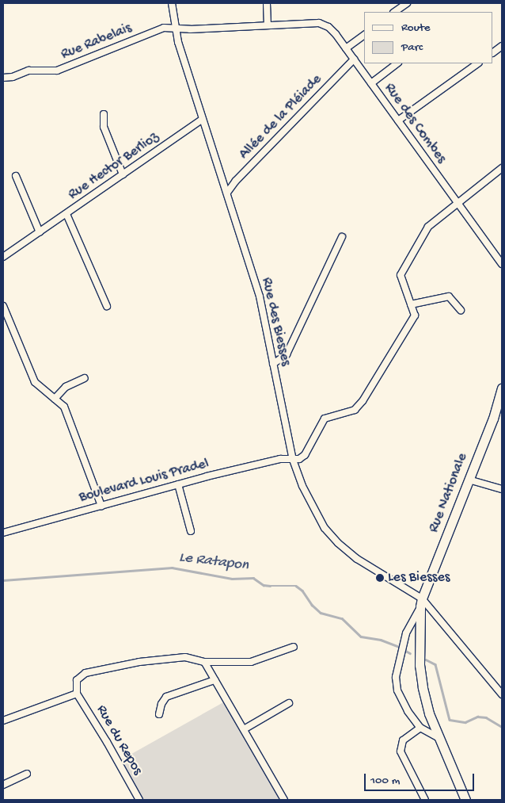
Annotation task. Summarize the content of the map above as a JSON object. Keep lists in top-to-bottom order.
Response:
{
  "streets": {
    "main road": ["Rue Nationale"],
    "street": [
      "Rue Rabelais",
      "Allée de la Pléiade",
      "Rue des Combes",
      "Rue Hector Berlioz",
      "Rue des Biesses",
      "Boulevard Louis Pradel",
      "Rue du Repos"
    ]
  },
  "crossings": [
    ["Rue Rabelais", "Rue des Combes"],
    ["Rue Rabelais", "Rue des Biesses"],
    ["Allée de la Pléiade", "Rue des Combes"],
    ["Allée de la Pléiade", "Rue des Biesses"],
    ["Rue des Combes", "Rue des Biesses"],
    ["Rue Hector Berlioz", "Rue des Biesses"],
    ["Rue des Biesses", "Boulevard Louis Pradel"],
    ["Rue des Biesses", "Rue Nationale"]
  ],
  "water": ["Le Ratapon"],
  "places": ["Les Biesses"],
  "legend": ["Route", "Parc"],
  "scale_bar": "100 m"
}
